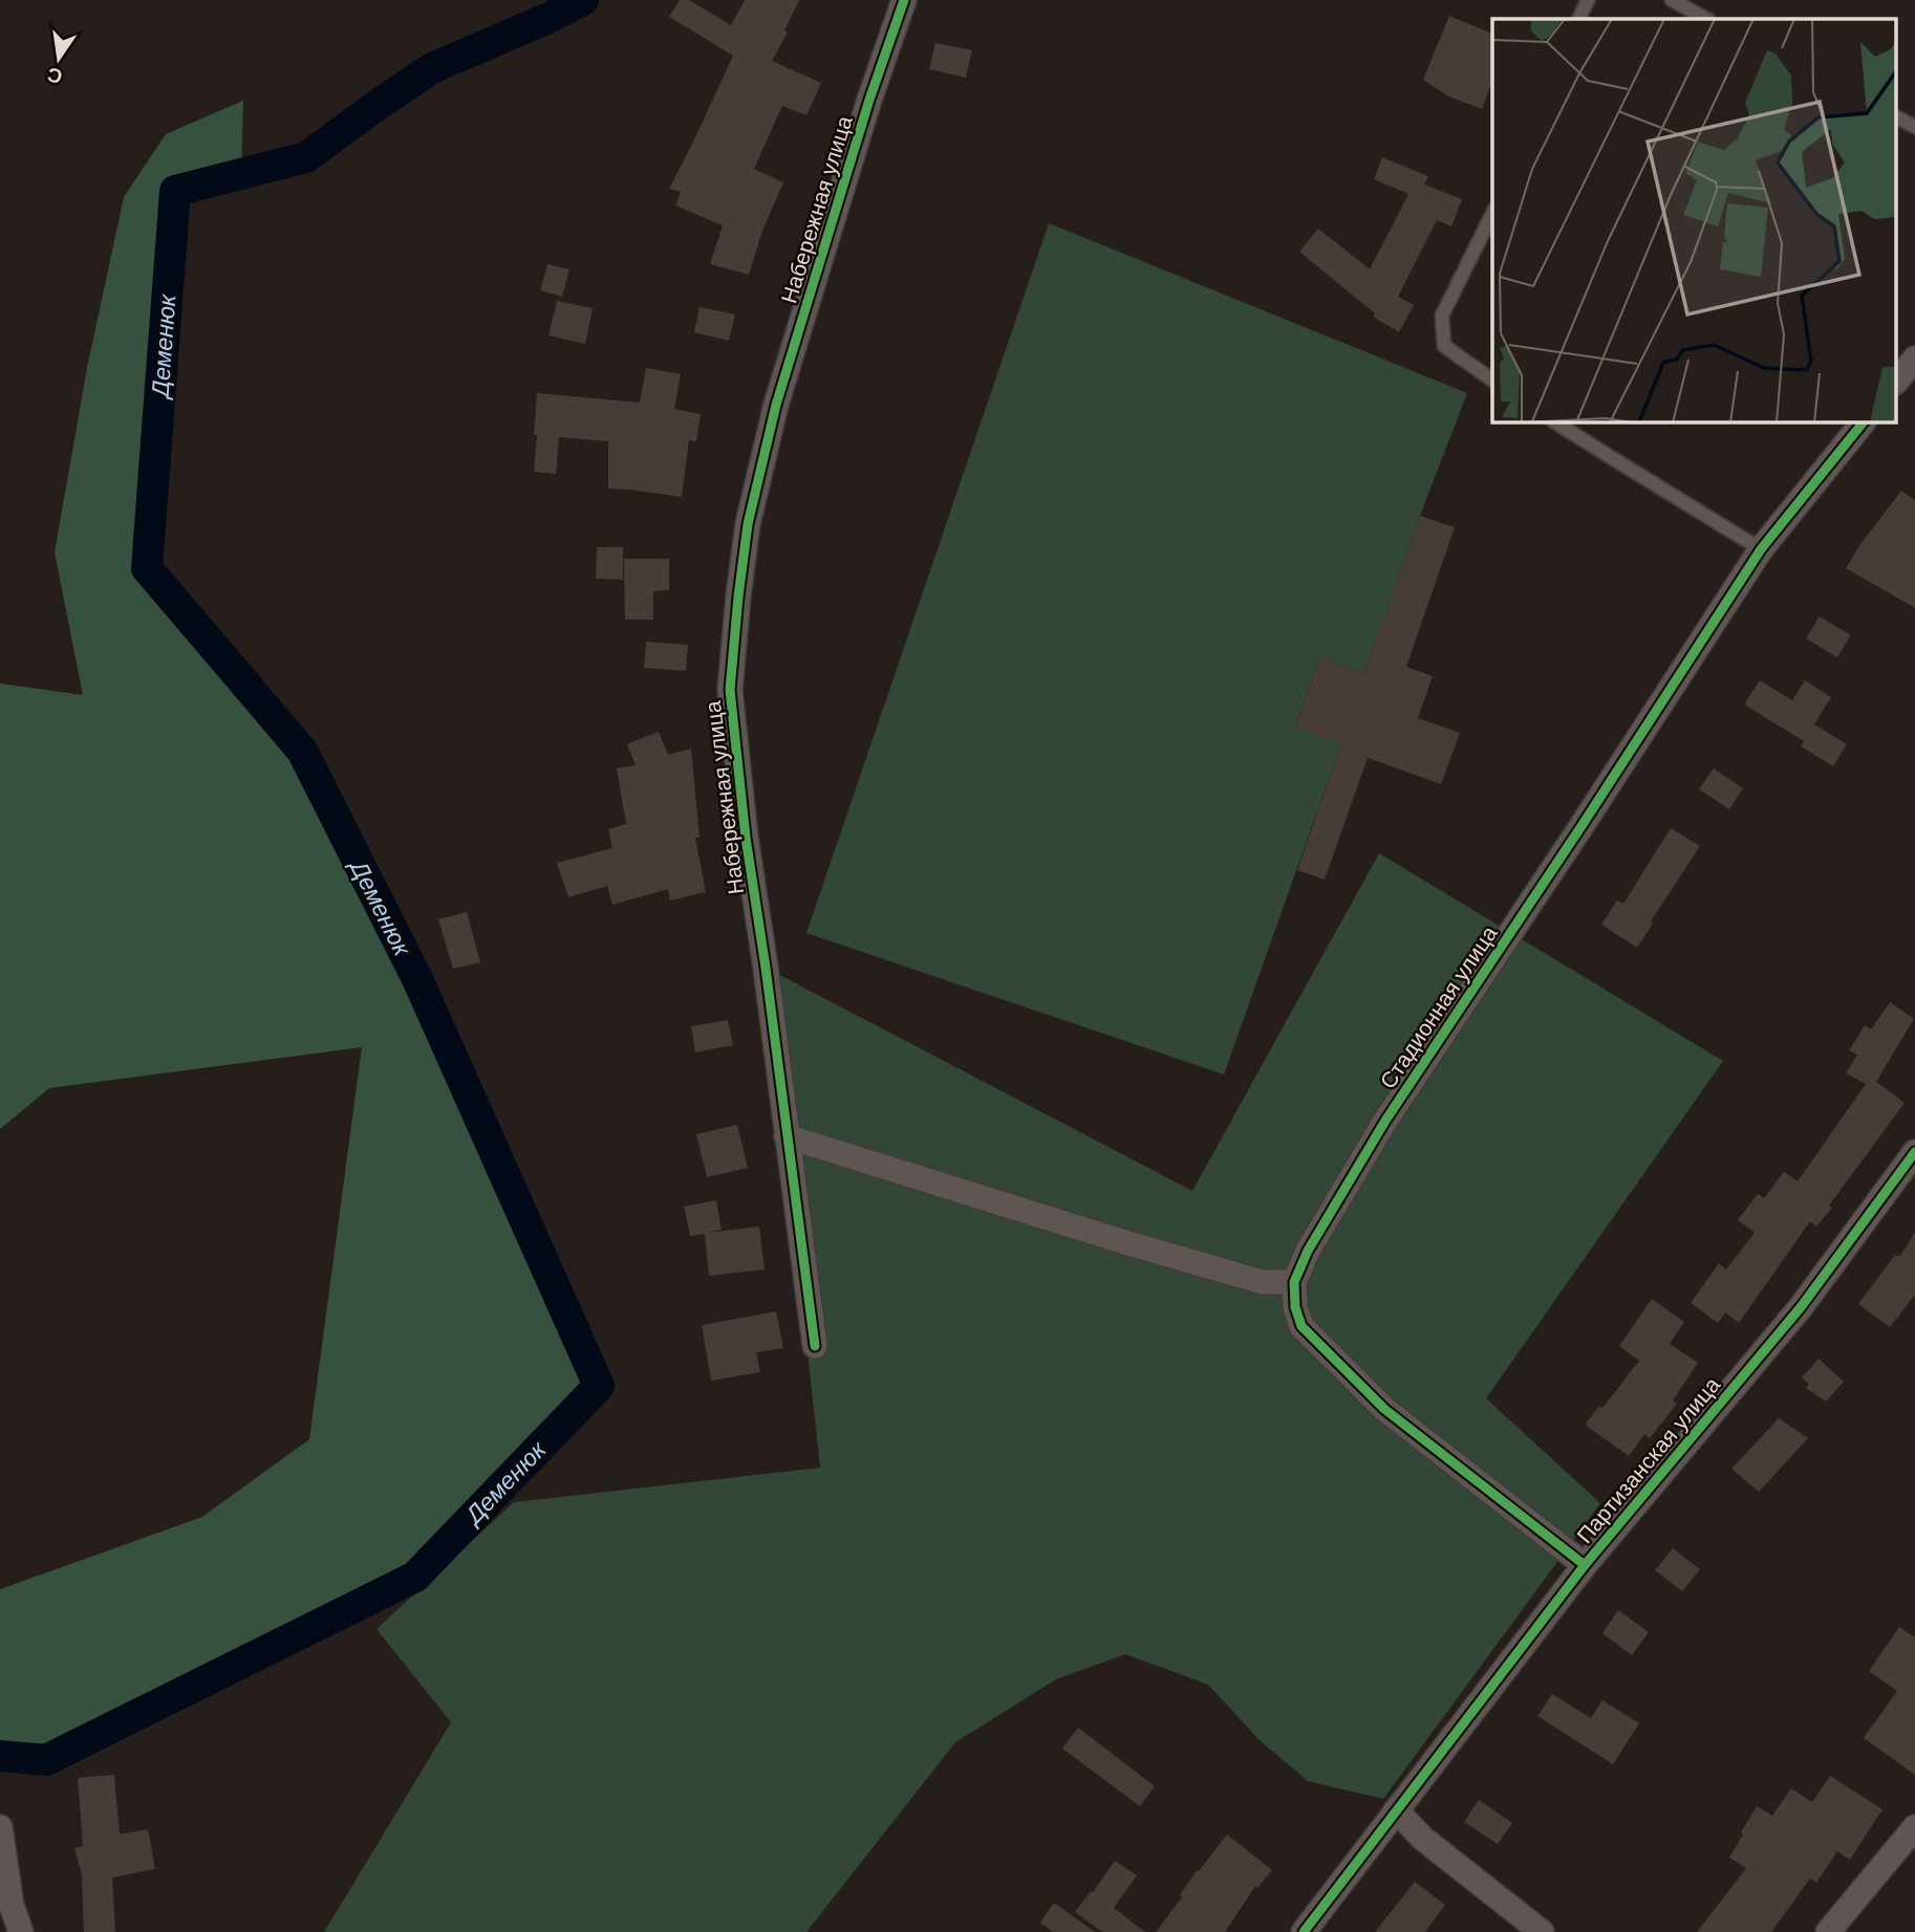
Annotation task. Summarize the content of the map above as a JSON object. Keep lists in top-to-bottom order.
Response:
{
  "streets": {
    "street": ["Набережная улица", "Стадионная улица", "Партизанская улица"]
  },
  "water": ["Деменюк"],
  "north": "bottom"
}
